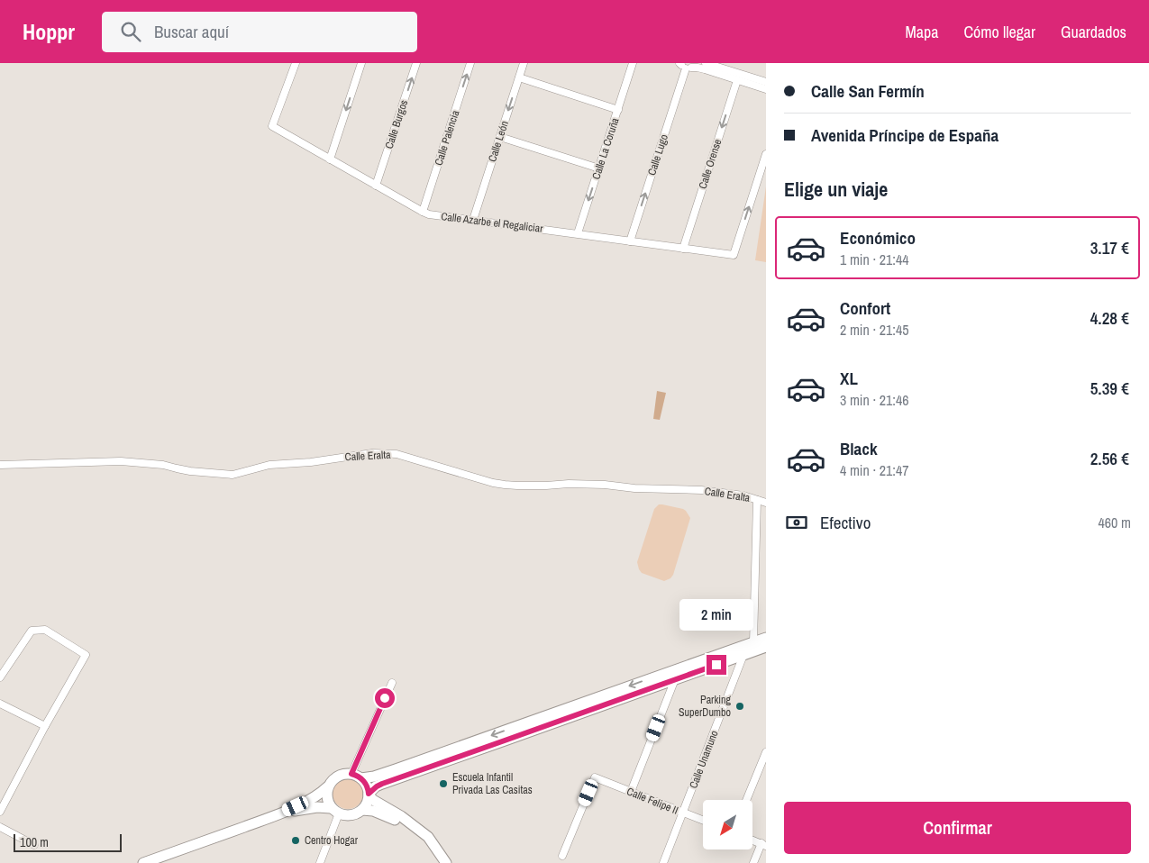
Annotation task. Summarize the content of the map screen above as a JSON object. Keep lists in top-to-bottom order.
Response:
{
  "streets": {
    "street": [
      "Calle Burgos",
      "Calle Palencia",
      "Calle León",
      "Calle La Coruña",
      "Calle Lugo",
      "Calle Orense",
      "Calle Azarbe el Regaliciar",
      "Calle Eralta",
      "Calle Unamuno",
      "Calle Felipe II"
    ]
  },
  "crossings": [
    ["Calle Burgos", "Calle Azarbe el Regaliciar"],
    ["Calle Palencia", "Calle Azarbe el Regaliciar"],
    ["Calle León", "Calle Azarbe el Regaliciar"],
    ["Calle La Coruña", "Calle Azarbe el Regaliciar"],
    ["Calle Lugo", "Calle Azarbe el Regaliciar"],
    ["Calle Orense", "Calle Azarbe el Regaliciar"],
    ["Calle Unamuno", "Calle Felipe II"]
  ],
  "one_way": [
    "Calle Palencia",
    "Calle León",
    "Calle La Coruña",
    "Calle Lugo",
    "Calle Orense"
  ],
  "places": ["Parking SuperDumbo", "Escuela Infantil Privada Las Casitas", "Centro Hogar"],
  "scale_bar": "100 m",
  "north": "bottom left",
  "page": {
    "header": "Hoppr",
    "search": "Buscar aquí",
    "nav": ["Mapa", "Cómo llegar", "Guardados"],
    "banner": ["Calle San Fermín", "Avenida Príncipe de España"],
    "heading": "Elige un viaje",
    "list": [
      {
        "name": "Económico",
        "note": "1 min · 21:44",
        "value": "3.17 €"
      },
      {
        "name": "Confort",
        "note": "2 min · 21:45",
        "value": "4.28 €"
      },
      {
        "name": "XL",
        "note": "3 min · 21:46",
        "value": "5.39 €"
      },
      {
        "name": "Black",
        "note": "4 min · 21:47",
        "value": "2.56 €"
      }
    ],
    "pay": ["Efectivo", "460 m"],
    "bubble": "2 min",
    "buttons": "Confirmar",
    "scale": "100 m"
  }
}
